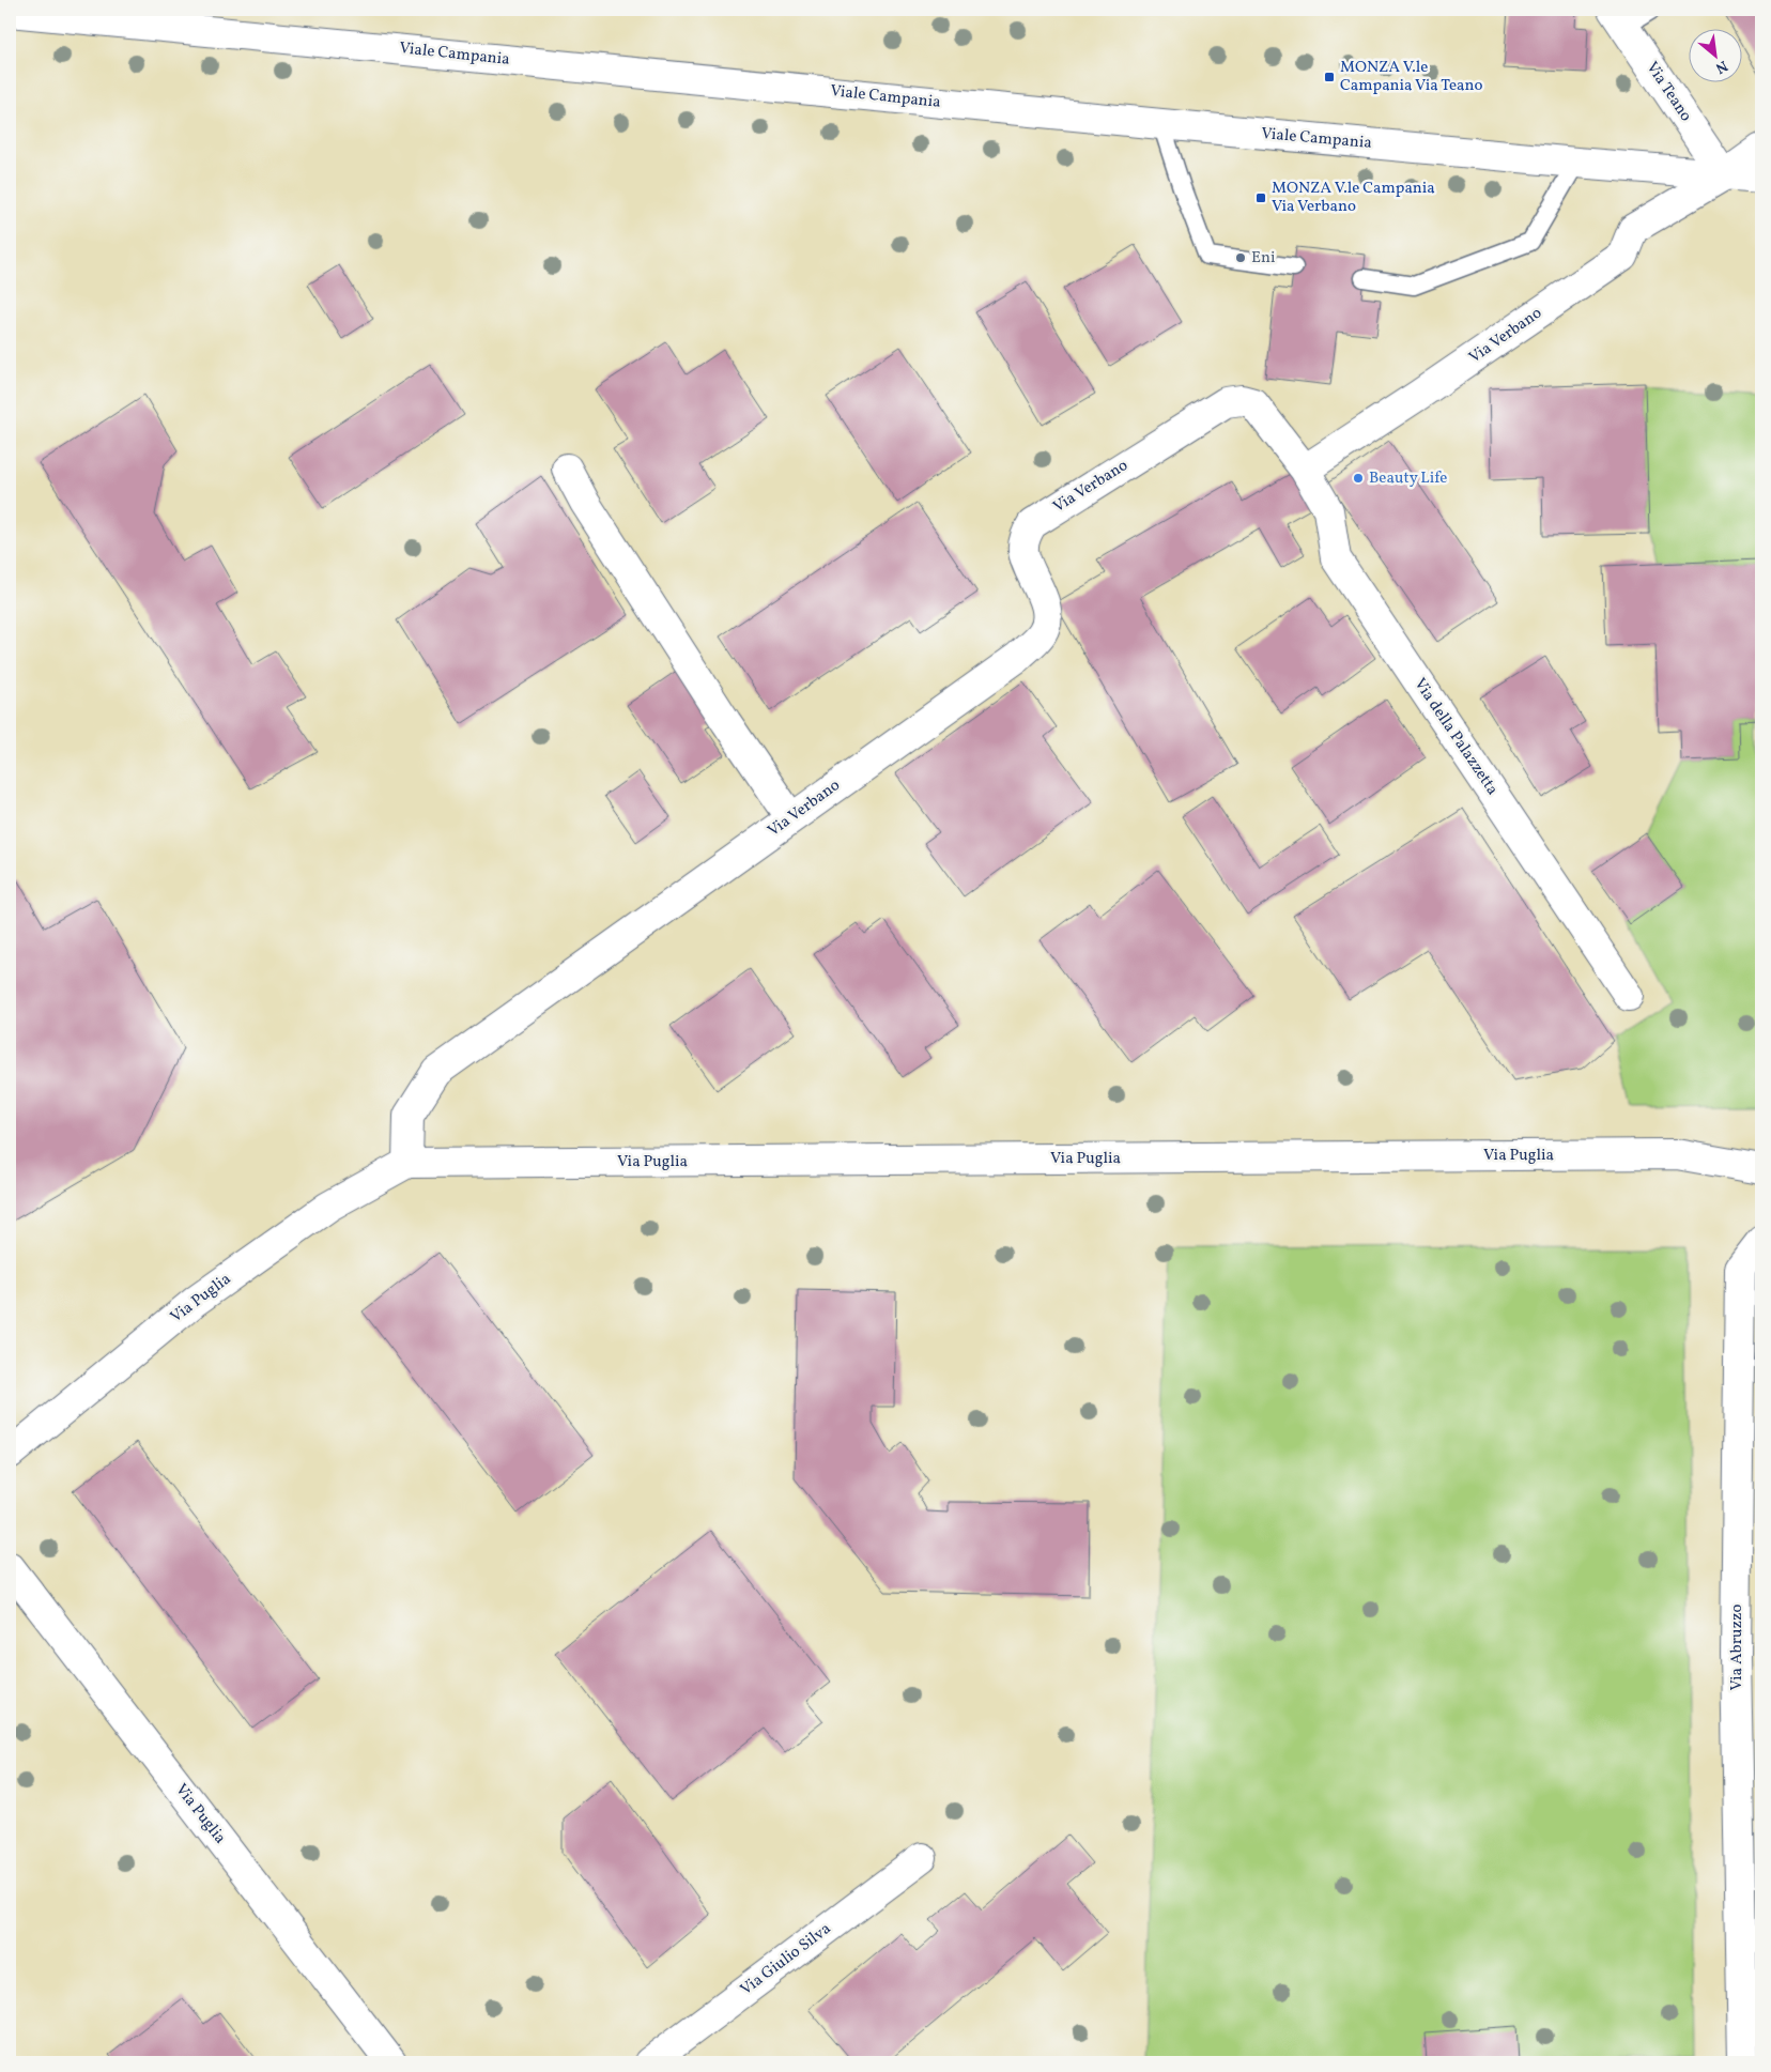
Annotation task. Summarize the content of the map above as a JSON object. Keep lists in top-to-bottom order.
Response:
{
  "streets": {
    "street": [
      "Viale Campania",
      "Via Teano",
      "Via Verbano",
      "Via della Palazzetta",
      "Via Puglia",
      "Via Abruzzo",
      "Via Giulio Silva"
    ]
  },
  "crossings": [
    ["Viale Campania", "Via Teano"],
    ["Viale Campania", "Via Verbano"],
    ["Via Teano", "Via Verbano"],
    ["Via Verbano", "Via della Palazzetta"],
    ["Via Verbano", "Via Puglia"]
  ],
  "places": {
    "transit": ["MONZA V.le Campania Via Teano", "MONZA V.le Campania Via Verbano"],
    "other": ["Eni", "Beauty Life"]
  },
  "north": "bottom right"
}
